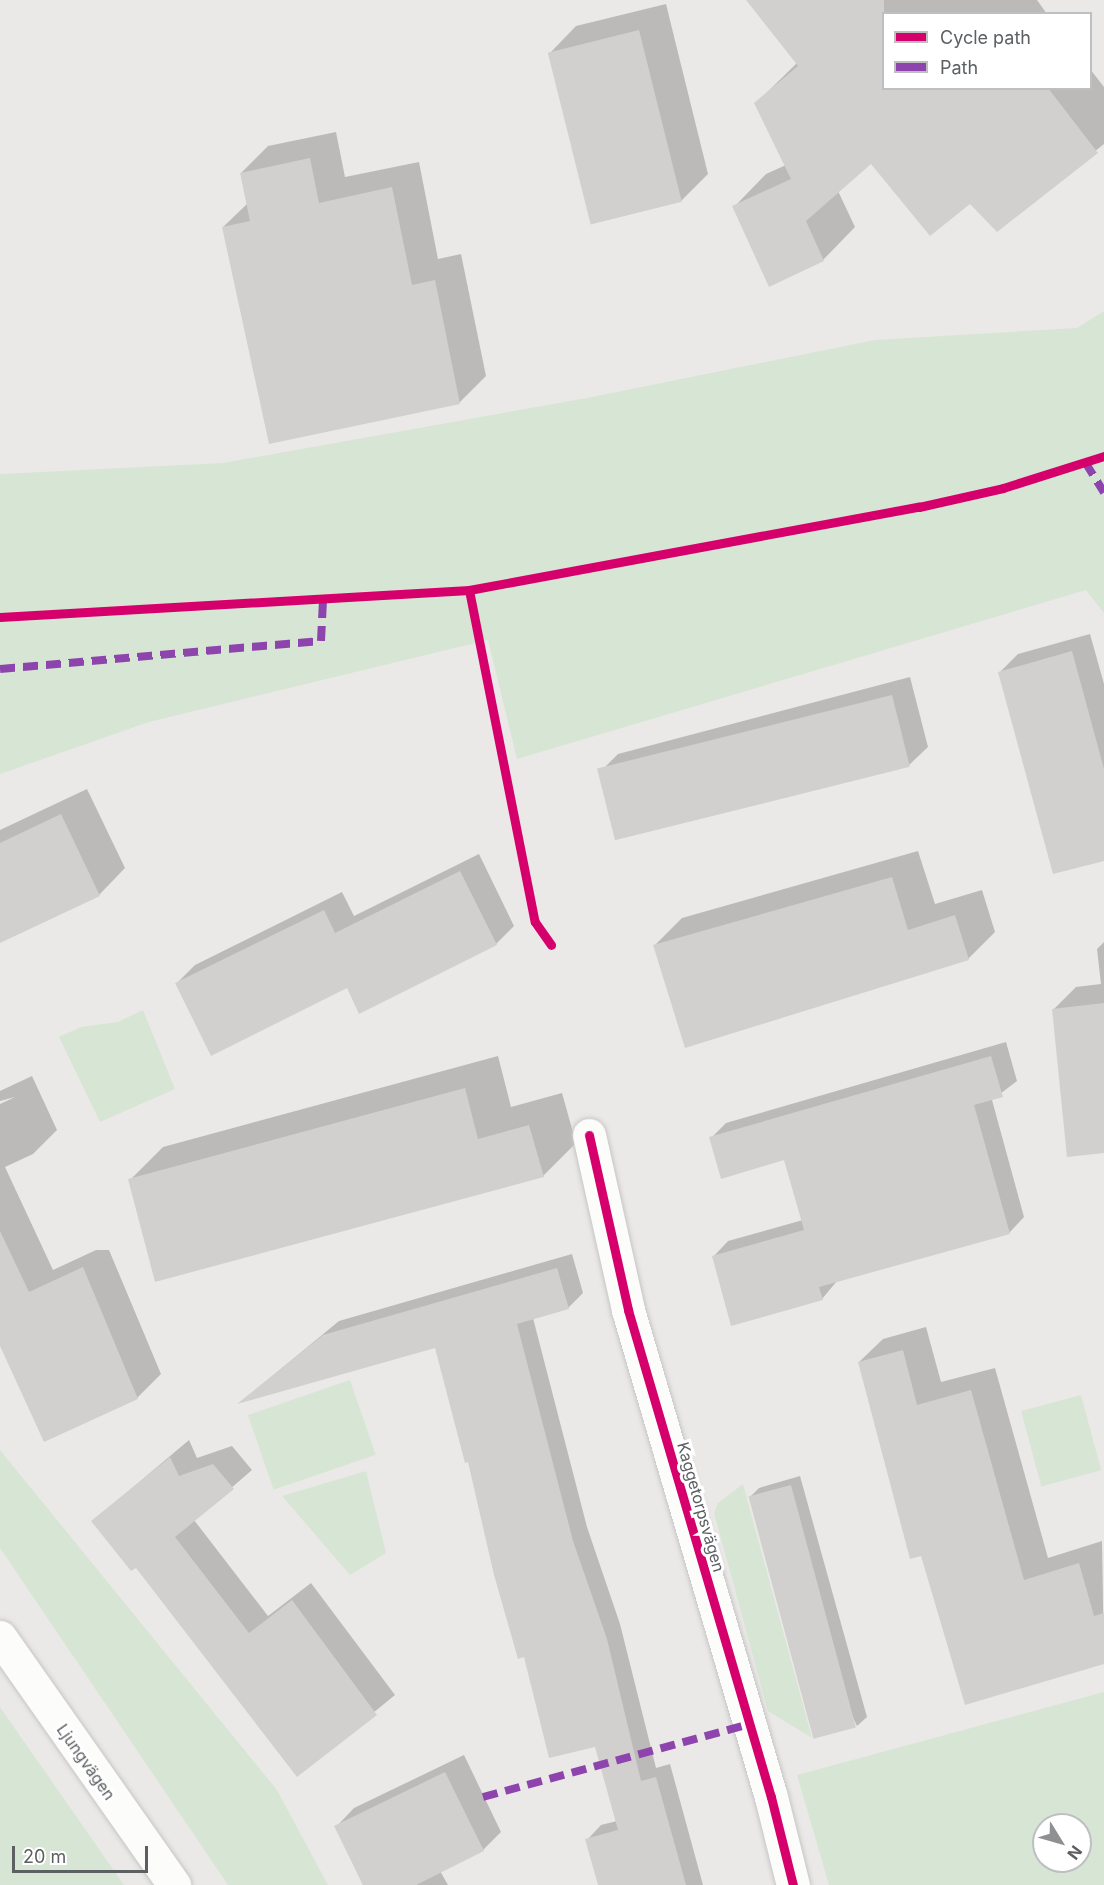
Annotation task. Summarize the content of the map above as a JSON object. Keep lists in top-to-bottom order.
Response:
{
  "streets": {
    "street": ["Kaggetorpsvägen", "Ljungvägen"]
  },
  "legend": ["Cycle path", "Path"],
  "scale_bar": "20 m",
  "north": "bottom right"
}
